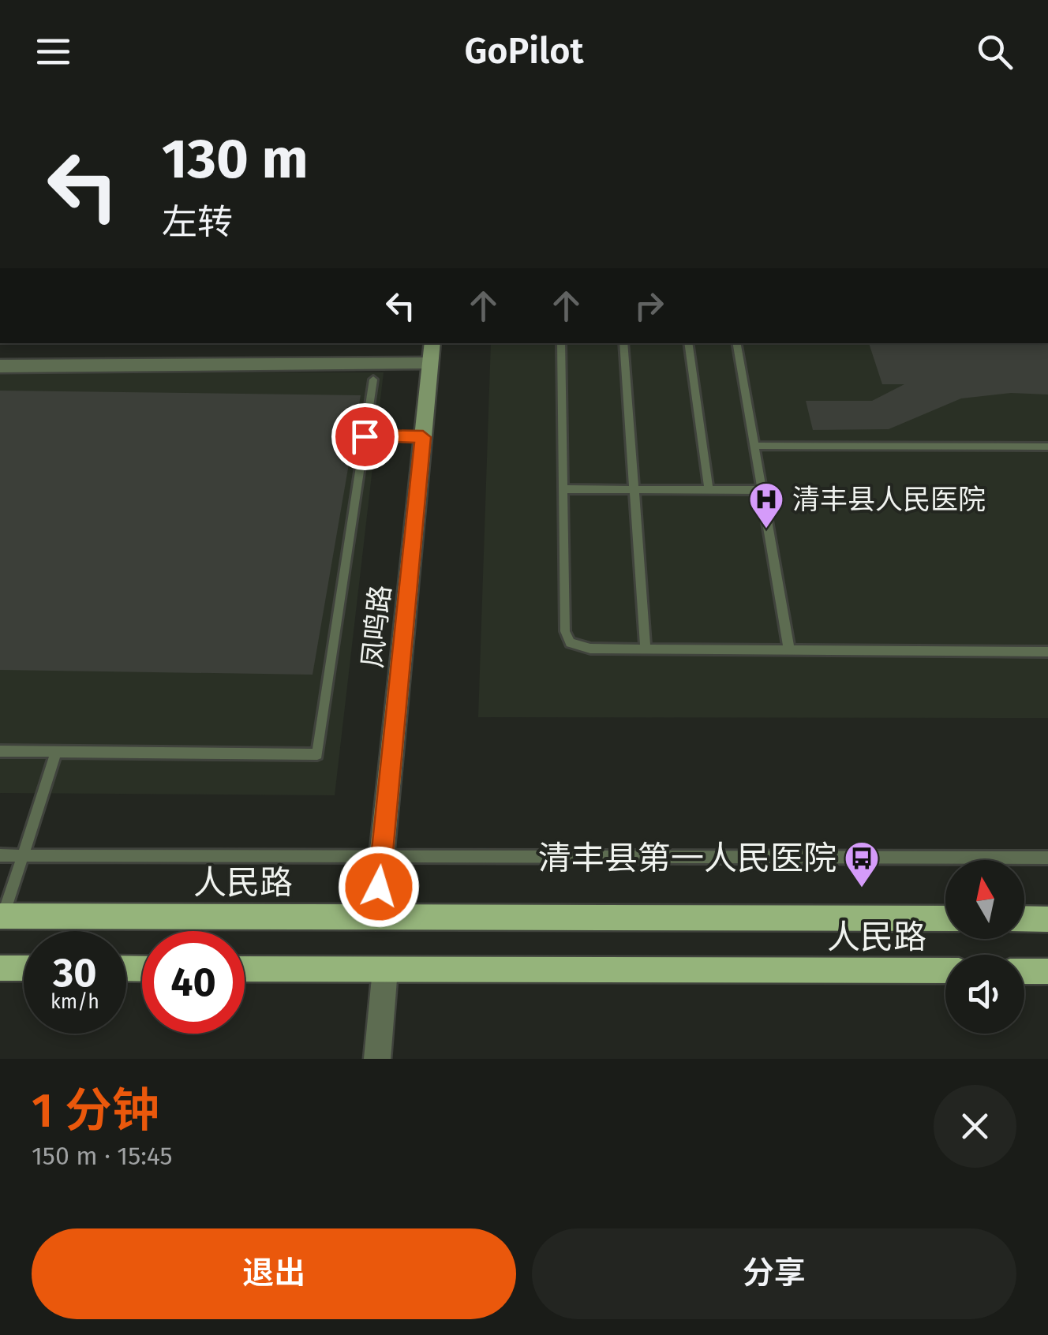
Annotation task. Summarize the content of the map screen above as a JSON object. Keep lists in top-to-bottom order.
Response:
{
  "streets": {
    "main road": ["人民路"],
    "street": ["凤鸣路"]
  },
  "crossings": [
    ["凤鸣路", "人民路"]
  ],
  "places": {
    "hospital": ["清丰县人民医院"],
    "bus stop": ["清丰县第一人民医院"]
  },
  "north": "top",
  "page": {
    "header": "GoPilot",
    "turn": ["130 m", "左转"],
    "speed": "30 km/h",
    "limit": "40",
    "heading": ["1 分钟", "150 m · 15:45"],
    "buttons": ["退出", "分享"]
  }
}
